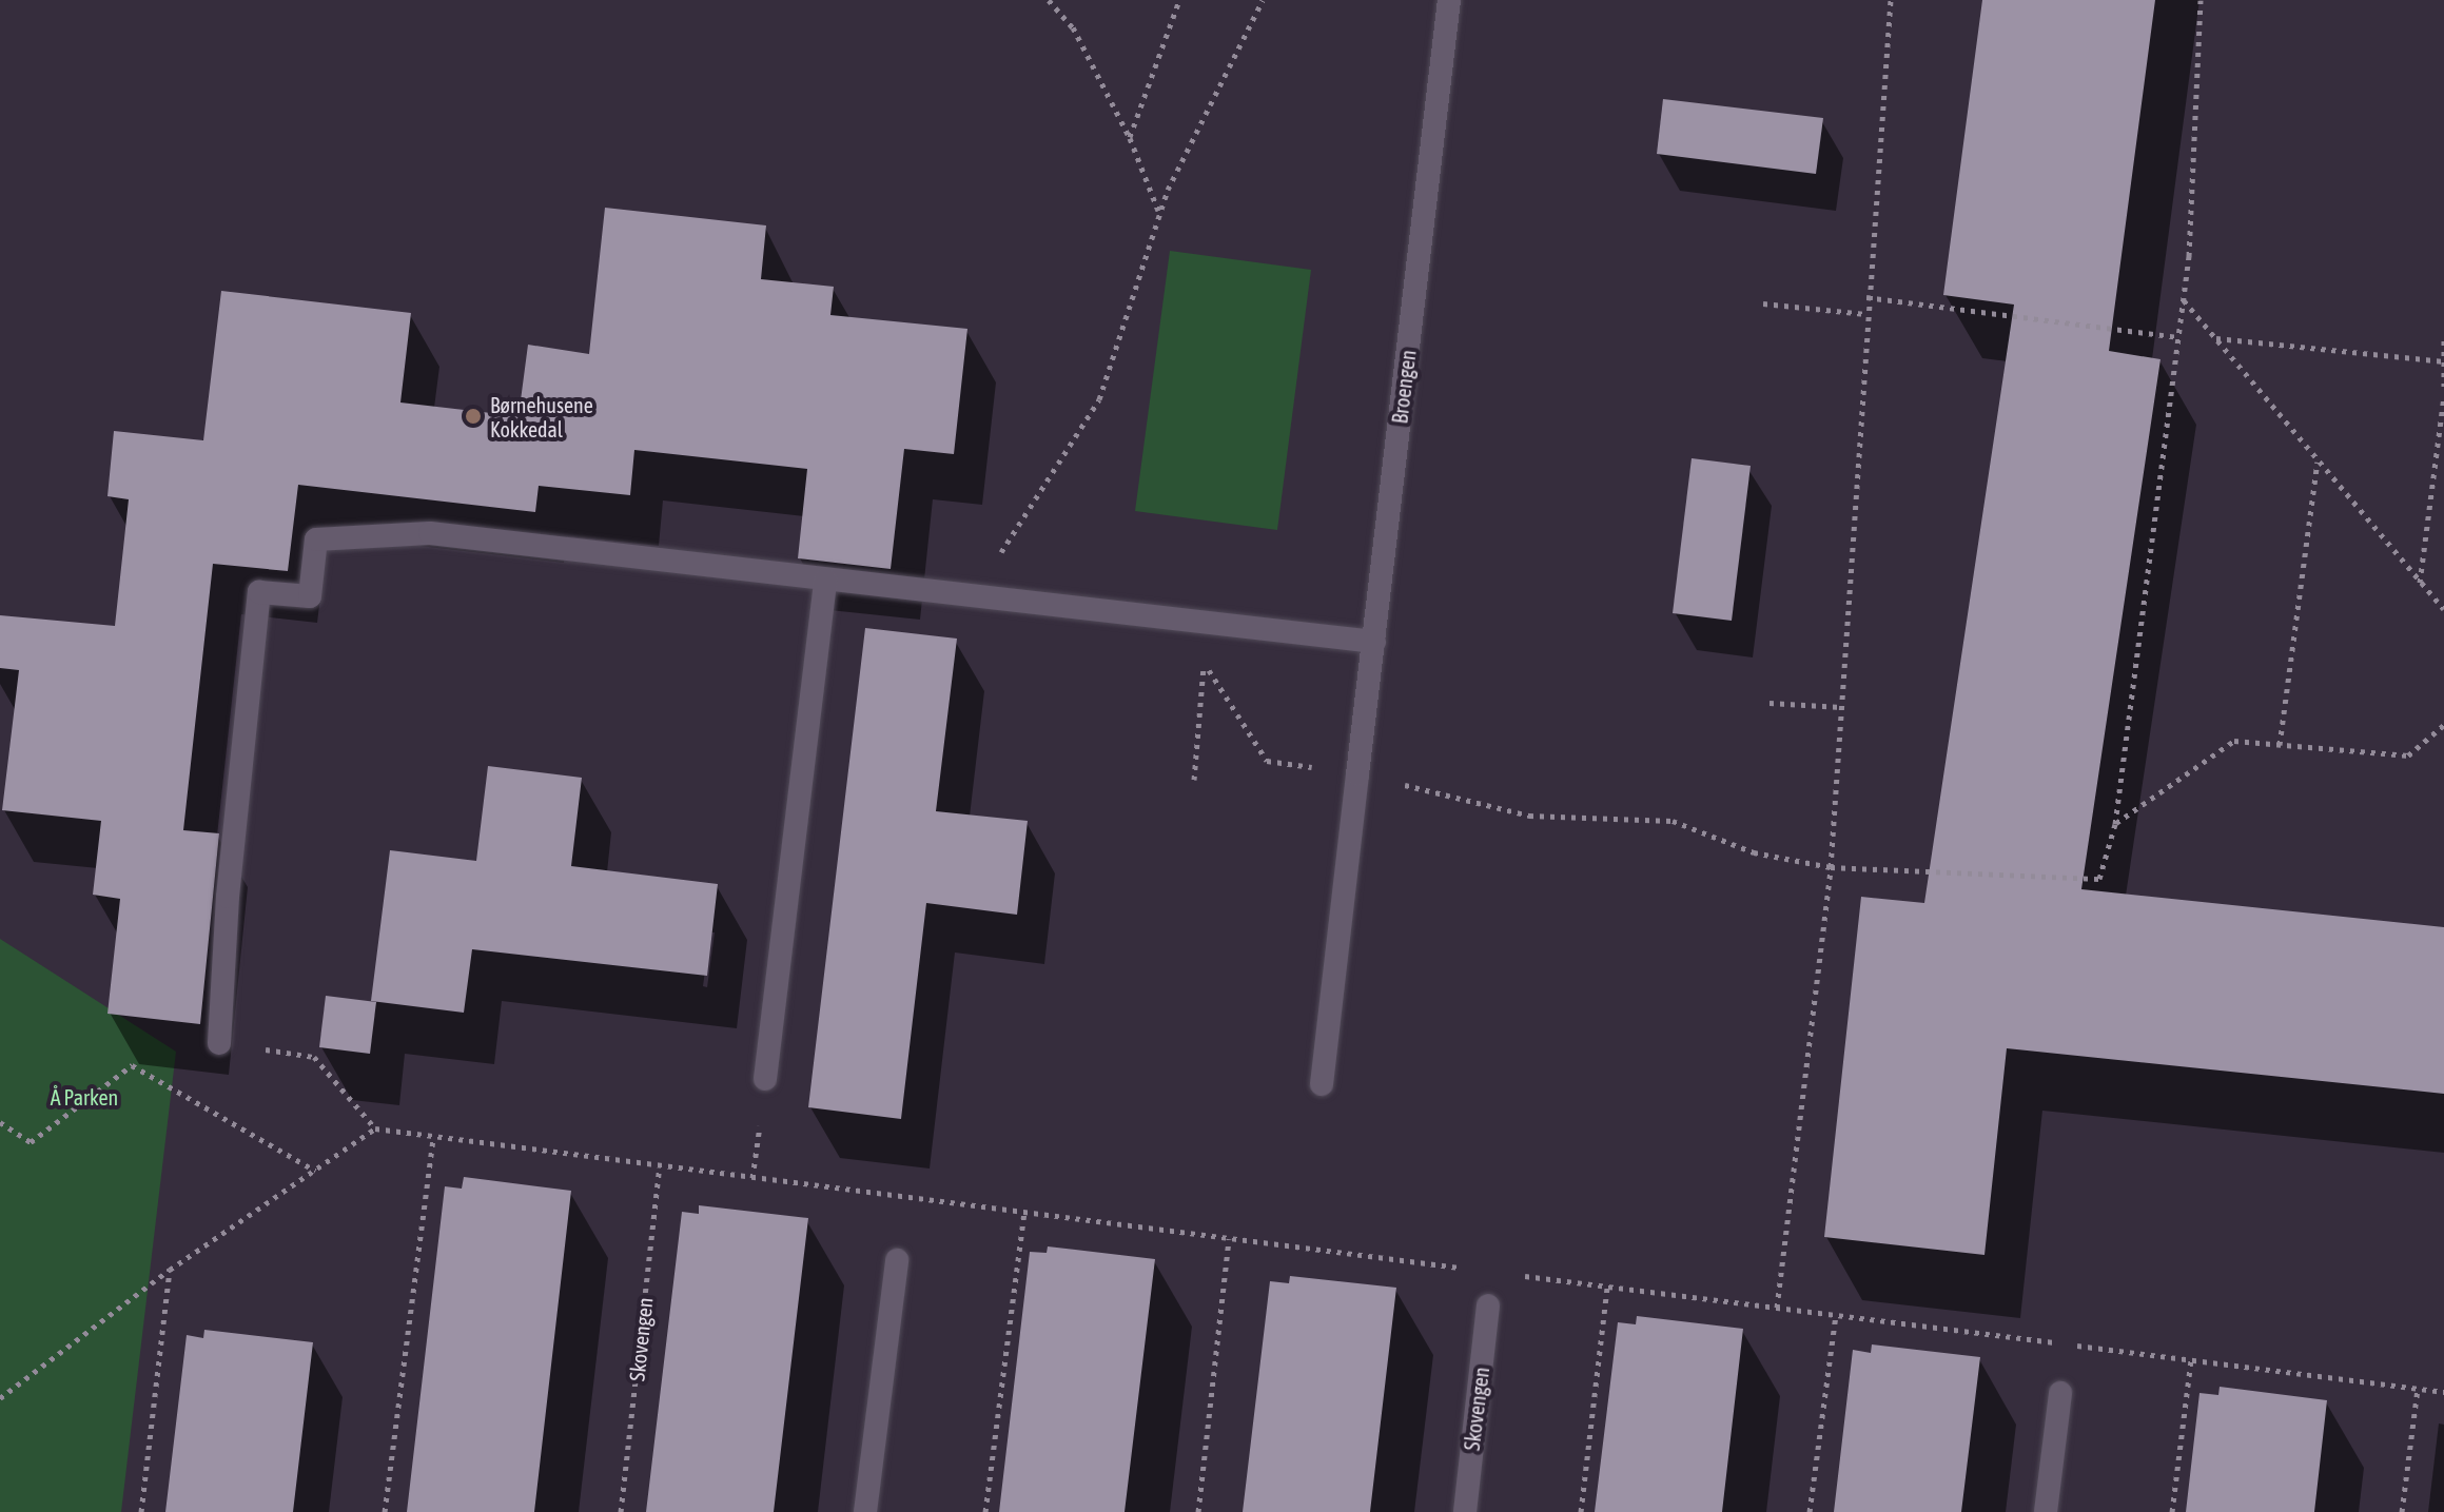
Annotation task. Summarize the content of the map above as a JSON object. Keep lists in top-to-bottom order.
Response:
{
  "streets": {
    "street": ["Broengen", "Skovengen"]
  },
  "parks": ["Å Parken"],
  "places": ["Børnehusene Kokkedal"]
}
